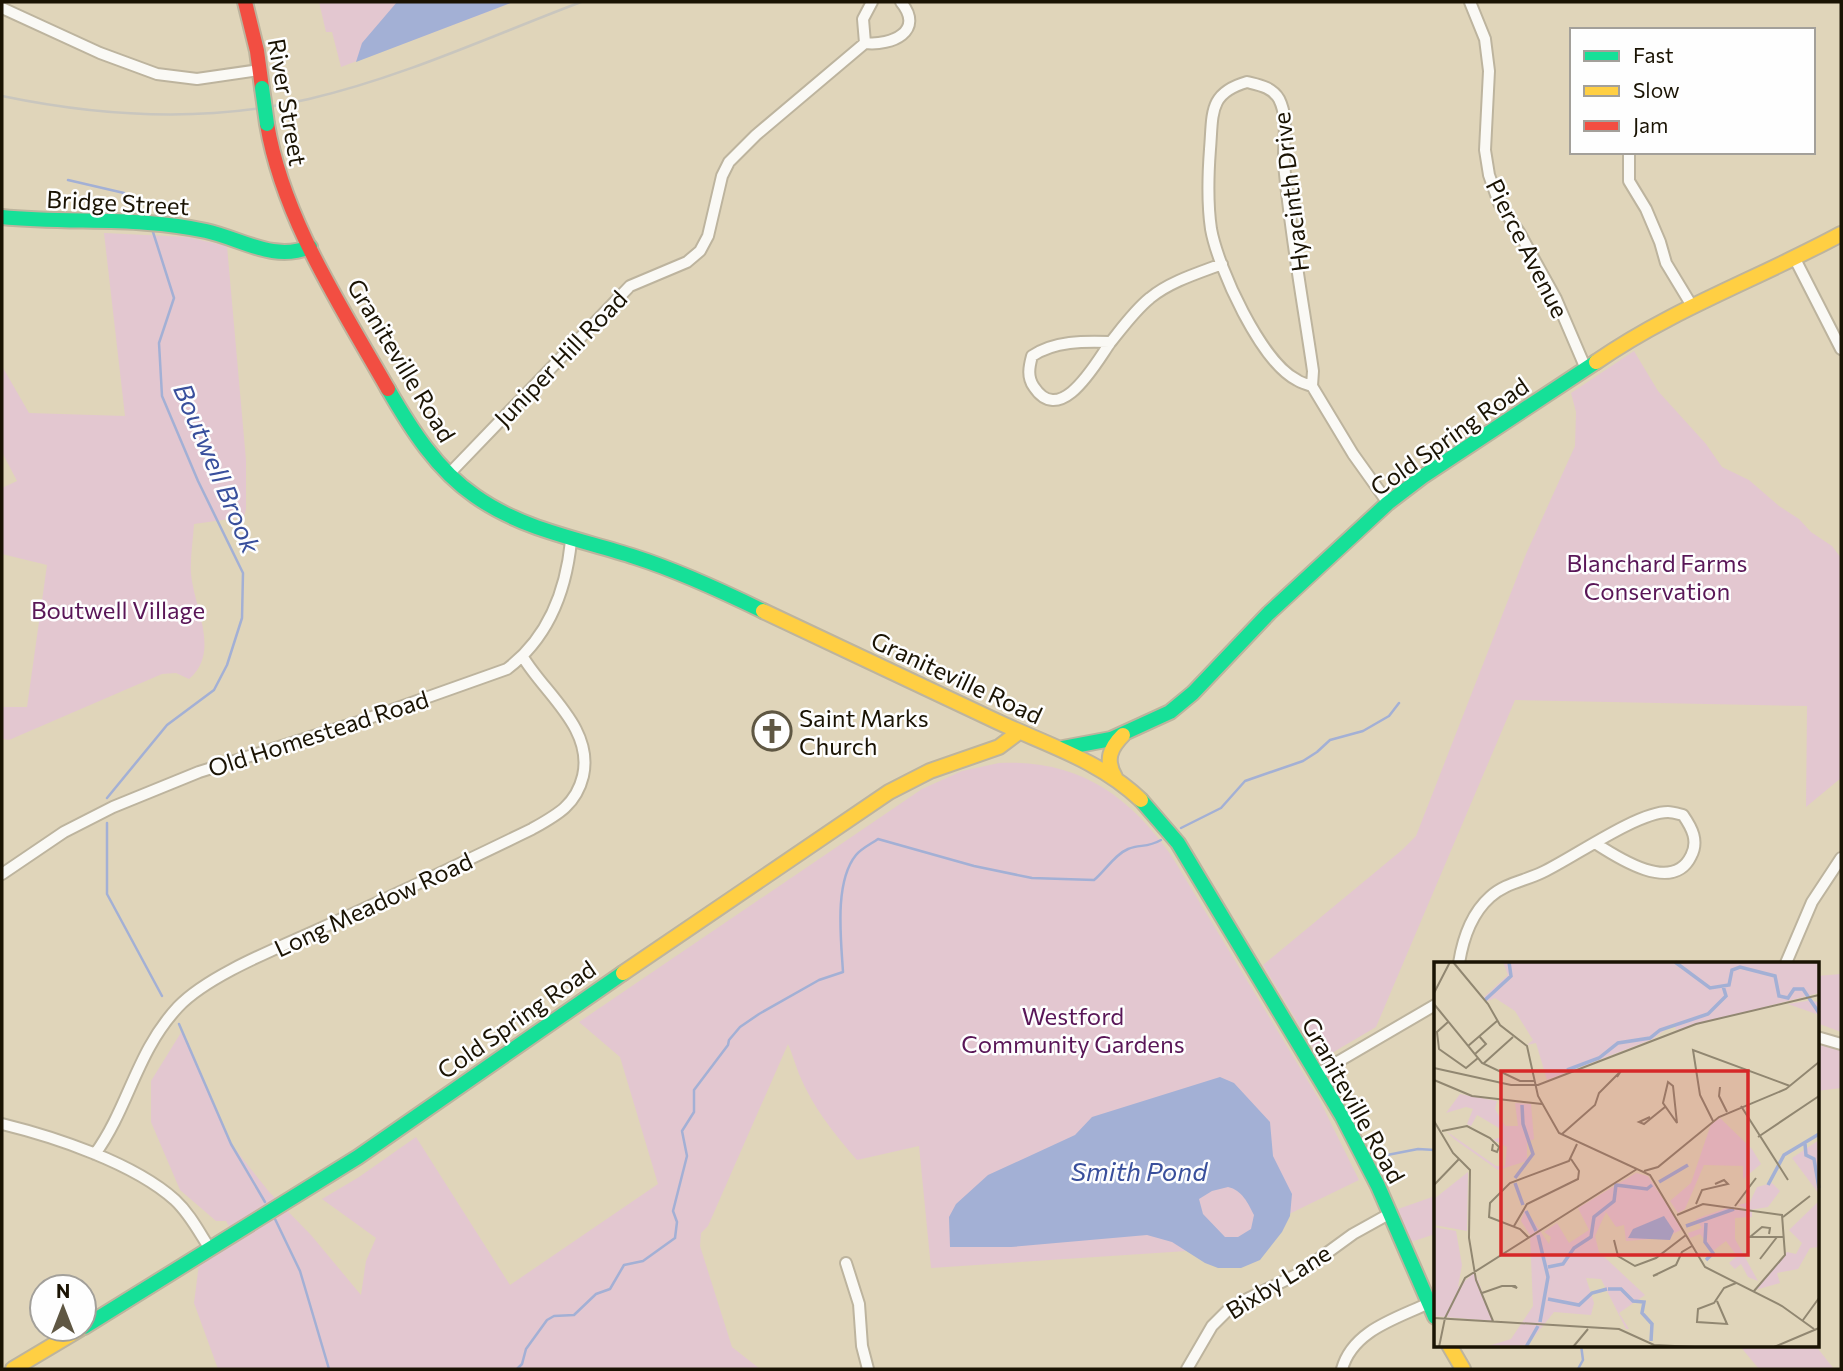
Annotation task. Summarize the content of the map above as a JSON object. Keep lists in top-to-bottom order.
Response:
{
  "streets": {
    "main road": [
      "River Street",
      "Bridge Street",
      "Graniteville Road",
      "Cold Spring Road"
    ],
    "street": [
      "Hyacinth Drive",
      "Pierce Avenue",
      "Juniper Hill Road",
      "Old Homestead Road",
      "Long Meadow Road",
      "Bixby Lane"
    ]
  },
  "crossings": [
    ["River Street", "Bridge Street"],
    ["River Street", "Graniteville Road"],
    ["Hyacinth Drive", "Cold Spring Road"],
    ["Bridge Street", "Graniteville Road"],
    ["Pierce Avenue", "Cold Spring Road"],
    ["Juniper Hill Road", "Graniteville Road"],
    ["Graniteville Road", "Cold Spring Road"],
    ["Graniteville Road", "Old Homestead Road"],
    ["Graniteville Road", "Bixby Lane"],
    ["Old Homestead Road", "Long Meadow Road"]
  ],
  "water": ["Boutwell Brook", "Smith Pond"],
  "parks": ["Blanchard Farms Conservation", "Boutwell Village", "Westford Community Gardens"],
  "places": {
    "church": ["Saint Marks Church"]
  },
  "legend": ["Fast", "Slow", "Jam"],
  "north": "top"
}
